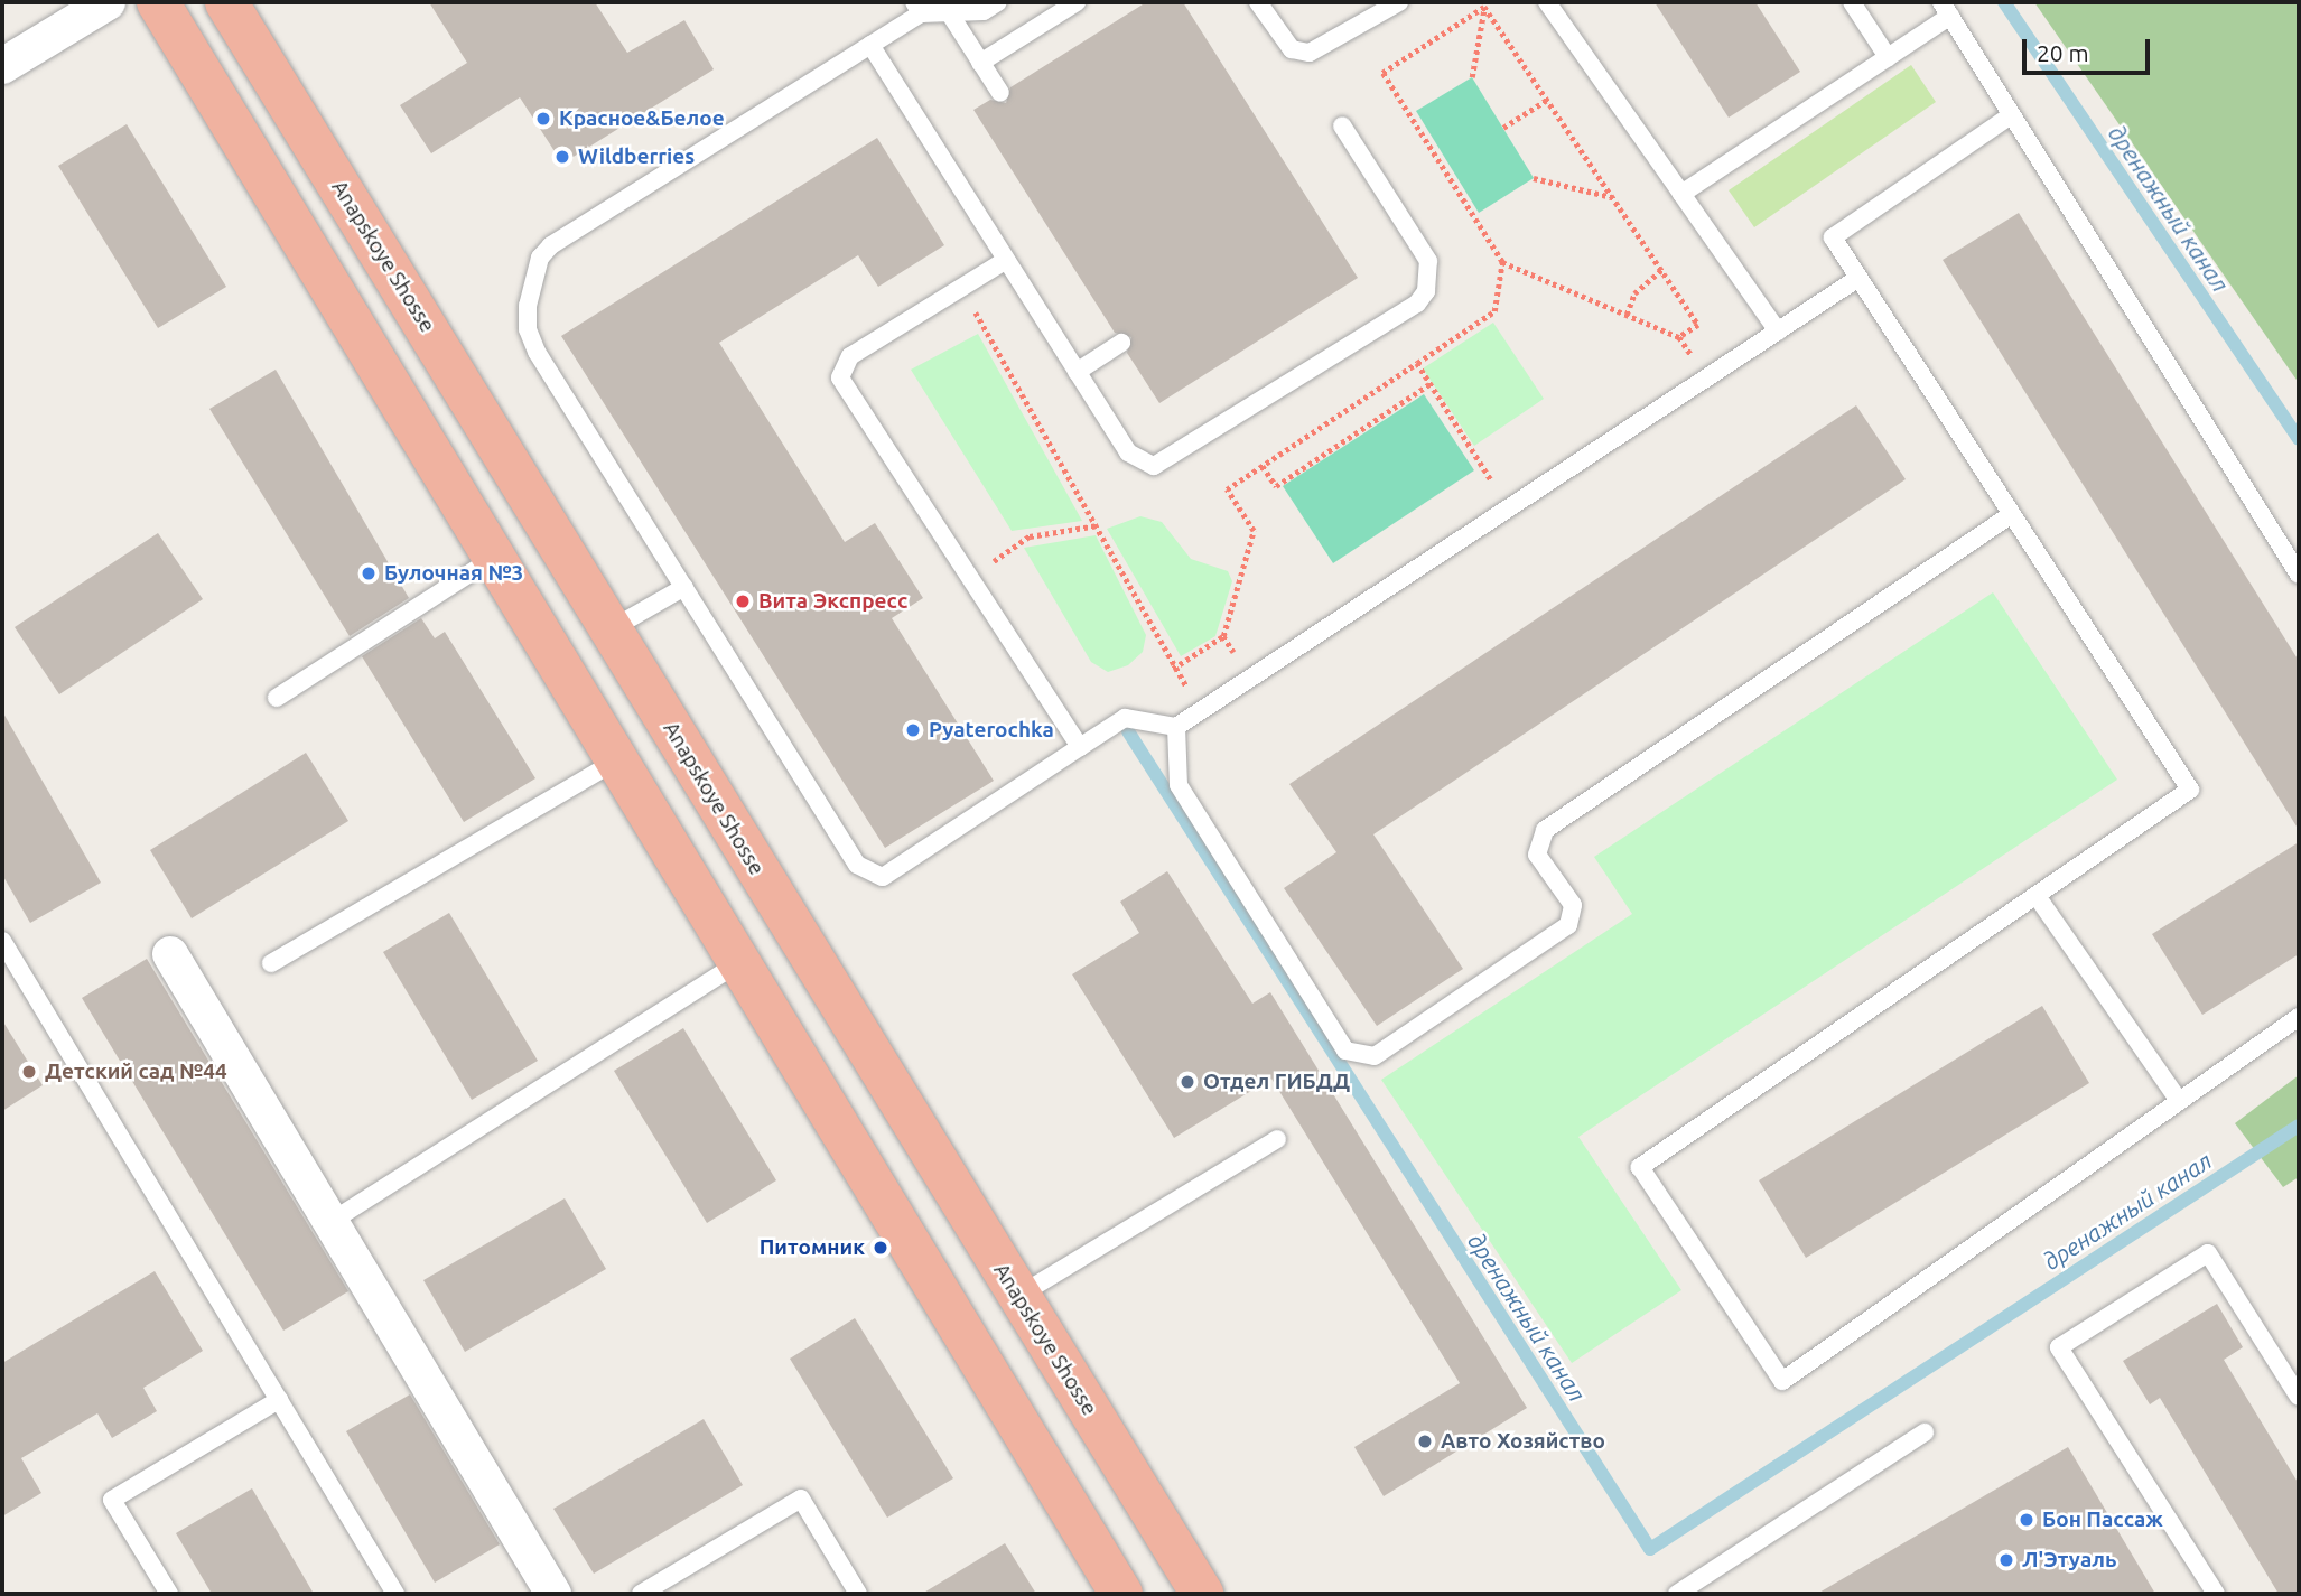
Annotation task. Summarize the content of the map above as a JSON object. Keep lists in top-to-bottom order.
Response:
{
  "streets": {
    "highway": ["Anapskoye Shosse"]
  },
  "water": ["дренажный канал"],
  "places": [
    "Красное&Белое",
    "Wildberries",
    "Булочная №3",
    "Вита Экспресс",
    "Pyaterochka",
    "Детский сад №44",
    "Отдел ГИБДД",
    "Питомник",
    "Авто Хозяйство",
    "Бон Пассаж",
    "Л'Этуаль"
  ],
  "scale_bar": "20 m"
}
